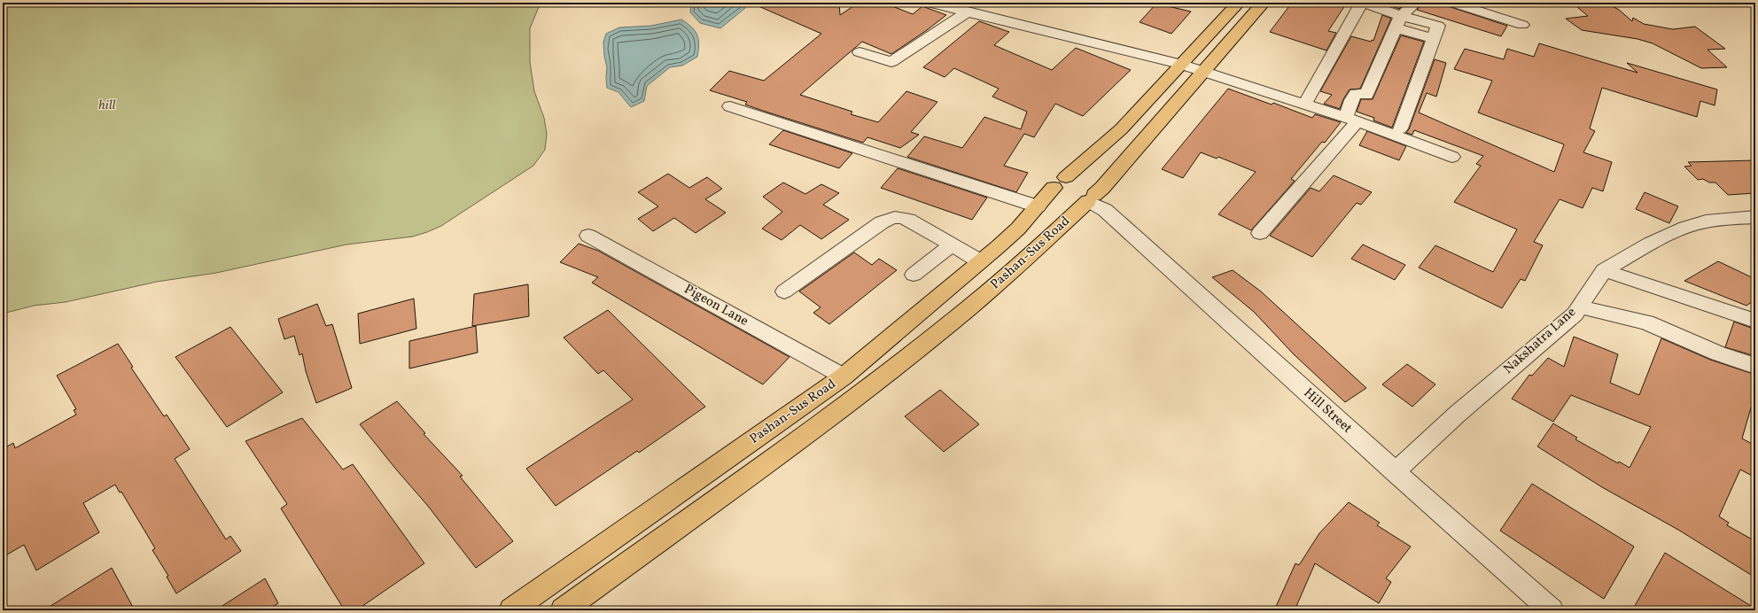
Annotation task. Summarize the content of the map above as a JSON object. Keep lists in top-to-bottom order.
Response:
{
  "streets": {
    "main road": ["Pashan-Sus Road"],
    "street": ["Pigeon Lane", "Nakshatra Lane", "Hill Street"]
  },
  "crossings": [
    ["Pashan-Sus Road", "Pigeon Lane"],
    ["Pashan-Sus Road", "Hill Street"],
    ["Nakshatra Lane", "Hill Street"]
  ],
  "parks": ["hill"]
}
